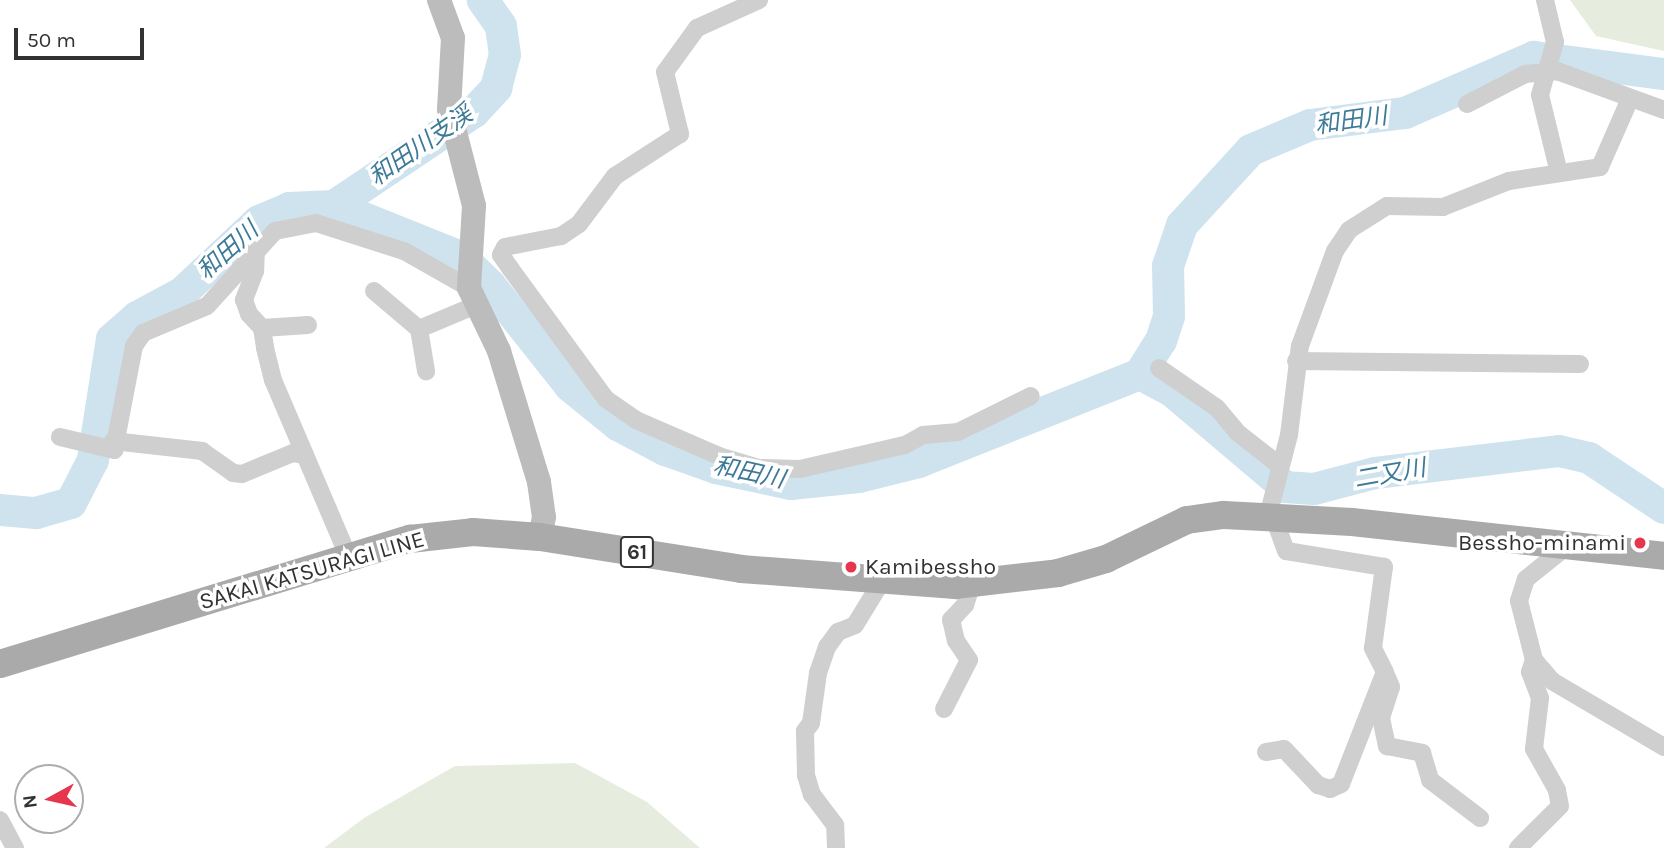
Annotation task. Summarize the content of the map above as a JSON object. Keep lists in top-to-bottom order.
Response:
{
  "streets": {
    "main road": ["61", "SAKAI KATSURAGI LINE"]
  },
  "water": ["和田川", "和田川支渓", "二又川"],
  "places": ["Bessho-minami", "Kamibessho"],
  "scale_bar": "50 m",
  "north": "left"
}
